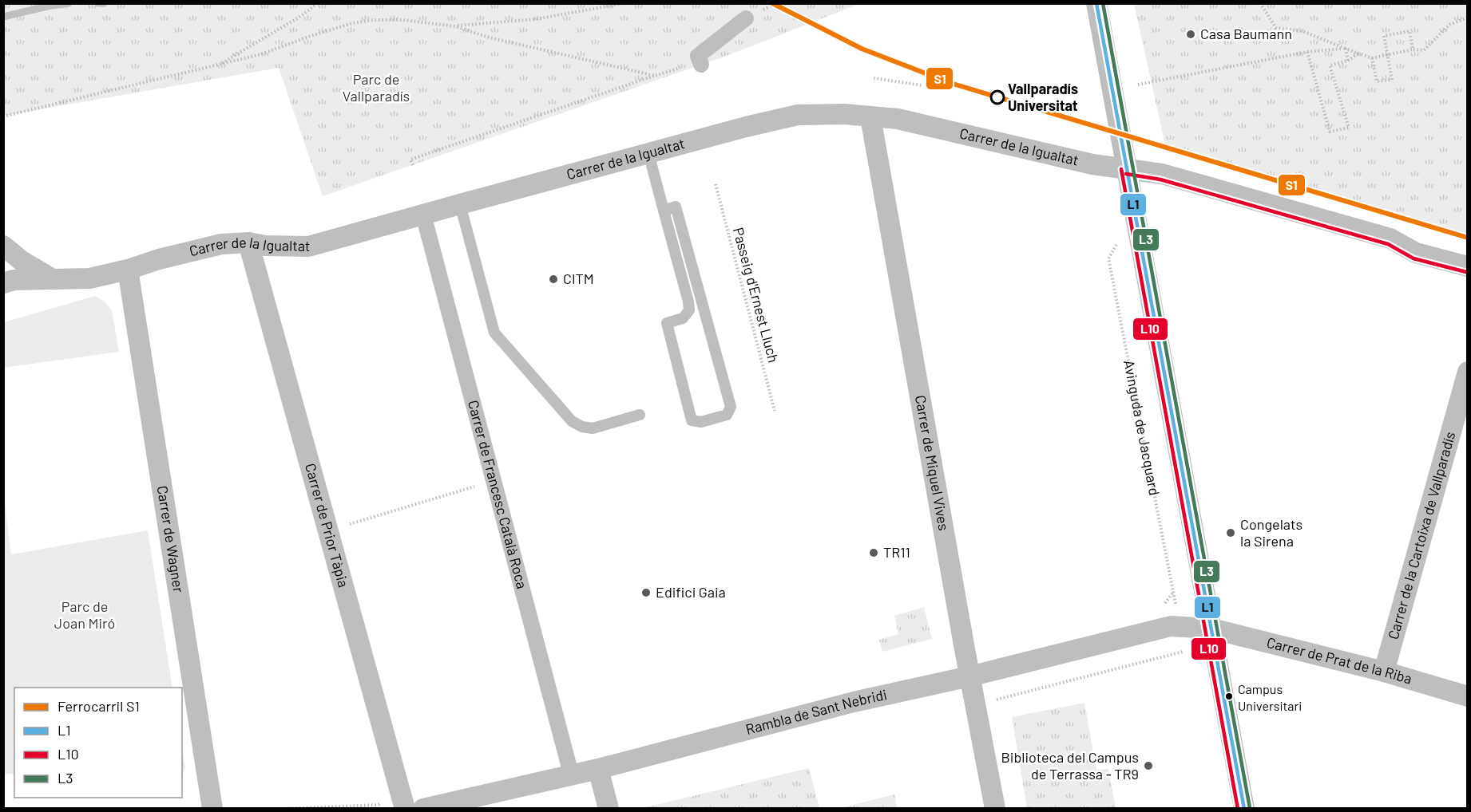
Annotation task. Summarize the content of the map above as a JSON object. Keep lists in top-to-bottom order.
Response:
{
  "streets": {
    "street": [
      "Carrer de la Igualtat",
      "Carrer de Miquel Vives",
      "Carrer de Francesc Català Roca",
      "Carrer de Prior Tàpia",
      "Carrer de la Cartoixa de Vallparadís",
      "Carrer de Wagner",
      "Carrer de Prat de la Riba",
      "Rambla de Sant Nebridi"
    ],
    "path": ["Passeig d'Ernest Lluch", "Avinguda de Jacquard"]
  },
  "crossings": [
    ["Carrer de la Igualtat", "Carrer de Miquel Vives"],
    ["Carrer de la Igualtat", "Carrer de Francesc Català Roca"],
    ["Carrer de la Igualtat", "Carrer de Prior Tàpia"],
    ["Carrer de la Igualtat", "Carrer de Wagner"],
    ["Carrer de Miquel Vives", "Rambla de Sant Nebridi"],
    ["Carrer de Francesc Català Roca", "Rambla de Sant Nebridi"],
    ["Carrer de la Cartoixa de Vallparadís", "Carrer de Prat de la Riba"],
    ["Carrer de Prat de la Riba", "Rambla de Sant Nebridi"]
  ],
  "parks": ["Parc de Vallparadís", "Parc de Joan Miró"],
  "places": [
    "Casa Baumann",
    "Vallparadís Universitat",
    "CITM",
    "Congelats la Sirena",
    "TR11",
    "Edifici Gaia",
    "Campus Universitari",
    "Biblioteca del Campus de Terrassa - TR9"
  ],
  "lines": [
    "rail line S1",
    "transit line L1",
    "transit line L3",
    "transit line L10"
  ],
  "legend": [
    "Ferrocarril S1",
    "L1",
    "L10",
    "L3"
  ]
}
